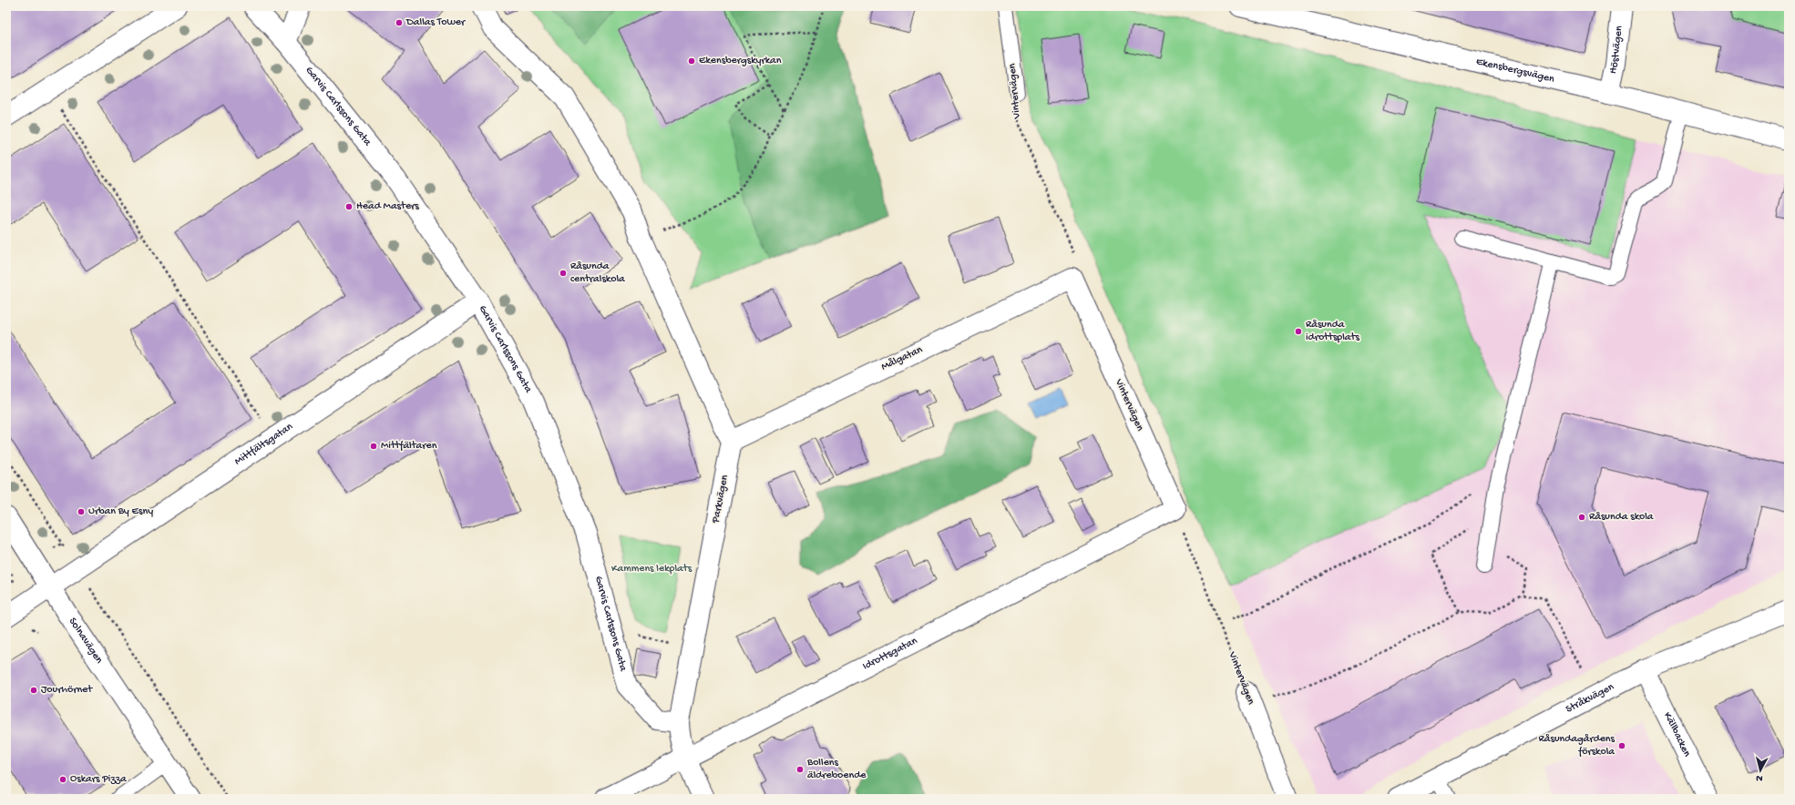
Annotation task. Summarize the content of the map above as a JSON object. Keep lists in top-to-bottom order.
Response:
{
  "streets": {
    "street": [
      "Höstvägen",
      "Ekensbergsvägen",
      "Vintervägen",
      "Garvis Carlssons Gata",
      "Målgatan",
      "Mittfältsgatan",
      "Parkvägen",
      "Solnavägen",
      "Idrottsgatan",
      "Stråkvägen",
      "Källbacken"
    ]
  },
  "crossings": [
    ["Höstvägen", "Ekensbergsvägen"],
    ["Vintervägen", "Målgatan"],
    ["Vintervägen", "Idrottsgatan"],
    ["Garvis Carlssons Gata", "Mittfältsgatan"],
    ["Garvis Carlssons Gata", "Parkvägen"],
    ["Målgatan", "Parkvägen"],
    ["Mittfältsgatan", "Solnavägen"],
    ["Parkvägen", "Idrottsgatan"],
    ["Stråkvägen", "Källbacken"]
  ],
  "parks": ["Kammens lekplats"],
  "places": [
    "Dallas Tower",
    "Ekensbergskyrkan",
    "Head Masters",
    "Råsunda centralskola",
    "Råsunda idrottsplats",
    "Mittfältaren",
    "Urban By Esny",
    "Råsunda skola",
    "Jourhörnet",
    "Råsundagårdens förskola",
    "Bollens äldreboende",
    "Oskars Pizza"
  ],
  "north": "bottom"
}
